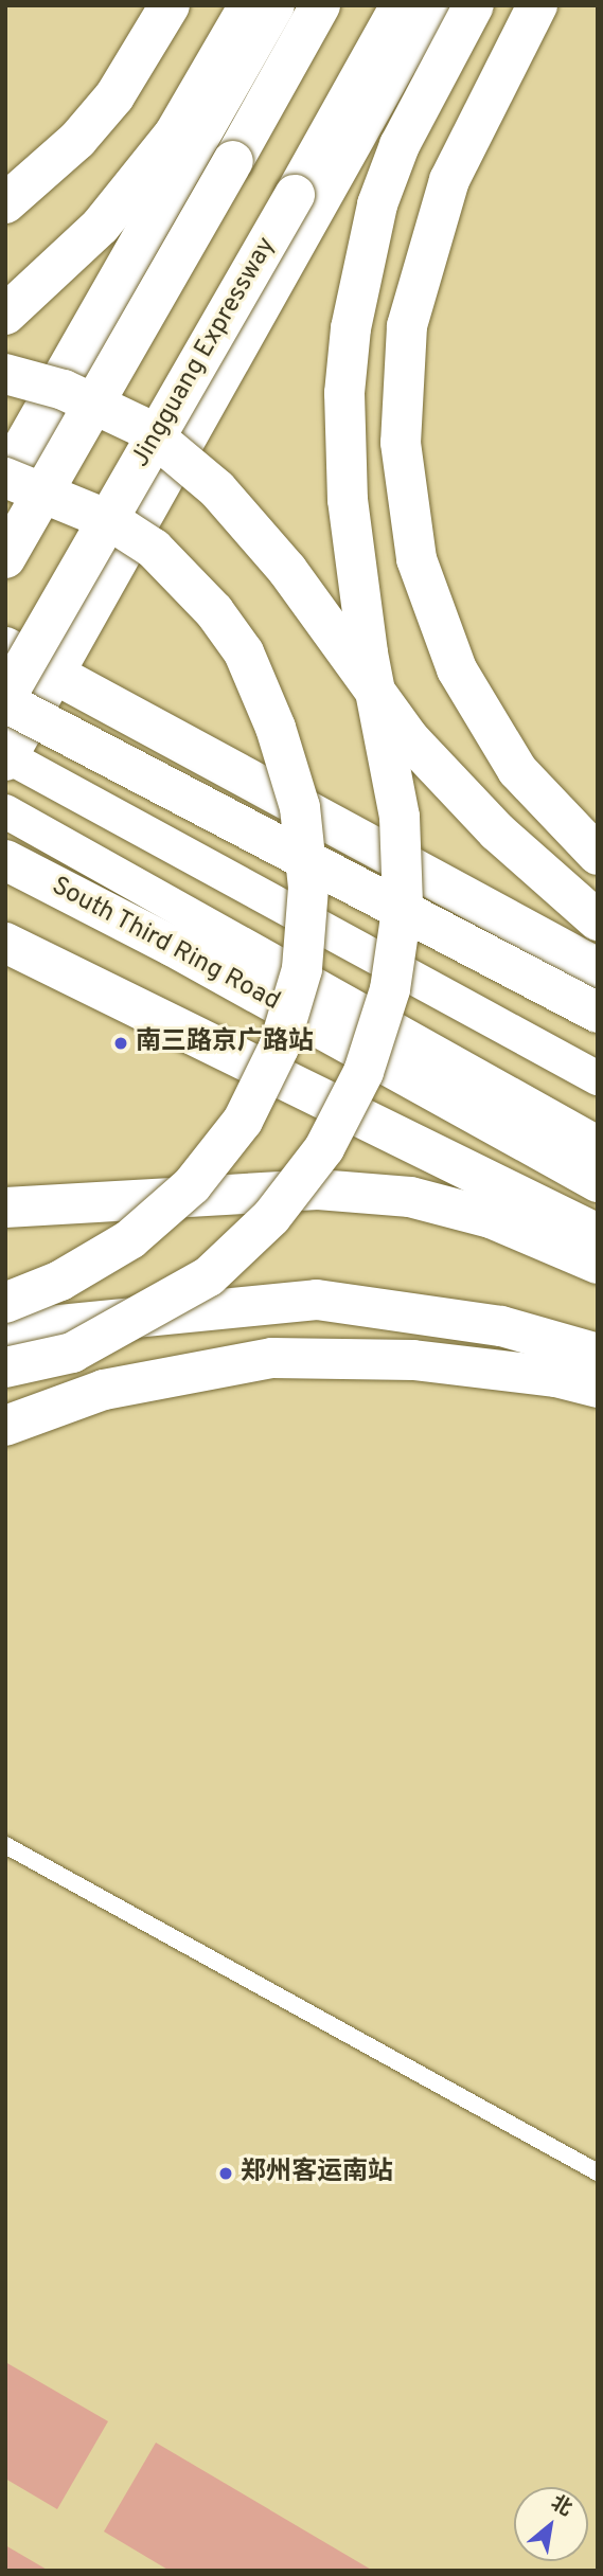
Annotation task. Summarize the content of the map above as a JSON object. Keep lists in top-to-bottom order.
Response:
{
  "streets": {
    "main road": ["Jingguang Expressway", "South Third Ring Road"]
  },
  "places": ["南三路京广路站", "郑州客运南站"],
  "north": "top right"
}
